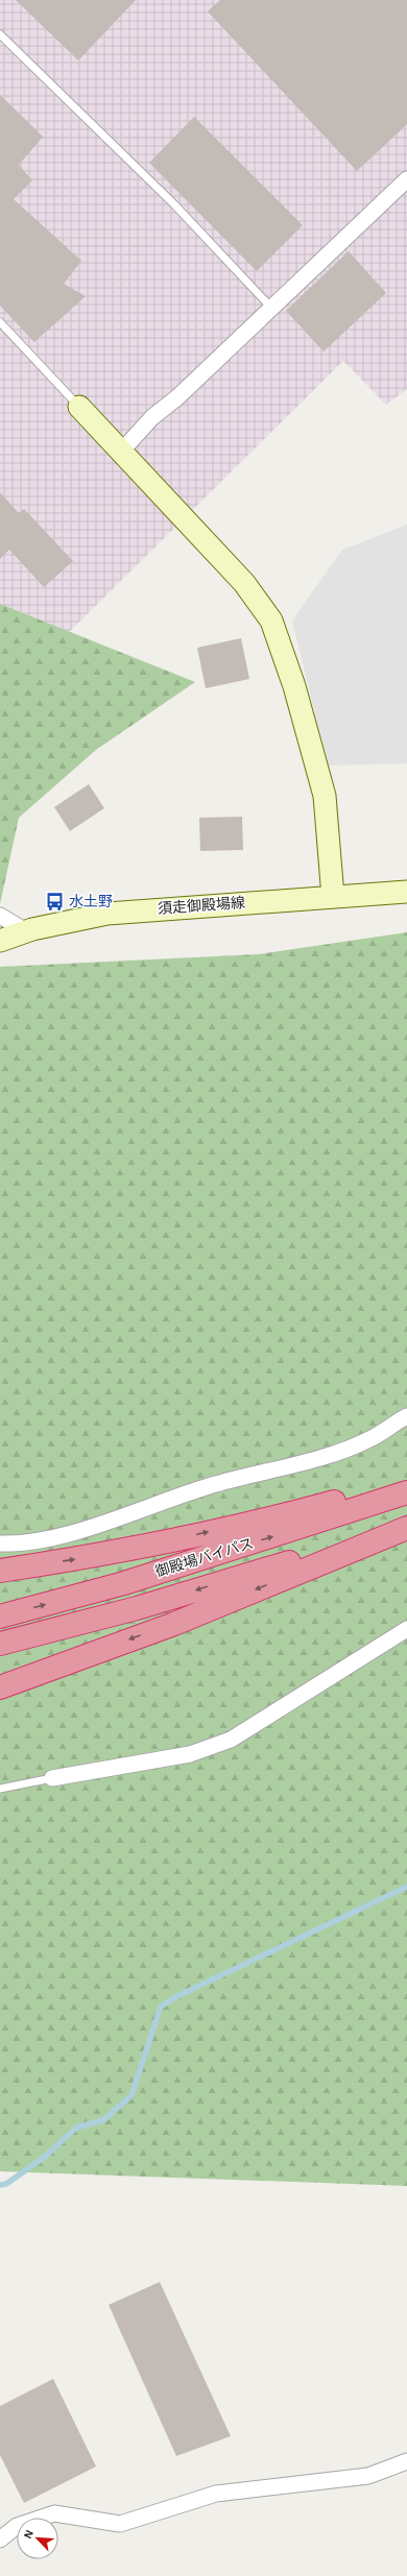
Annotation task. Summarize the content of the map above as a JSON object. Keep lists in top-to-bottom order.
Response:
{
  "streets": {
    "highway": ["御殿場バイパス"],
    "street": ["須走御殿場線"]
  },
  "places": {
    "bus stop": ["水土野"]
  },
  "north": "top left"
}
